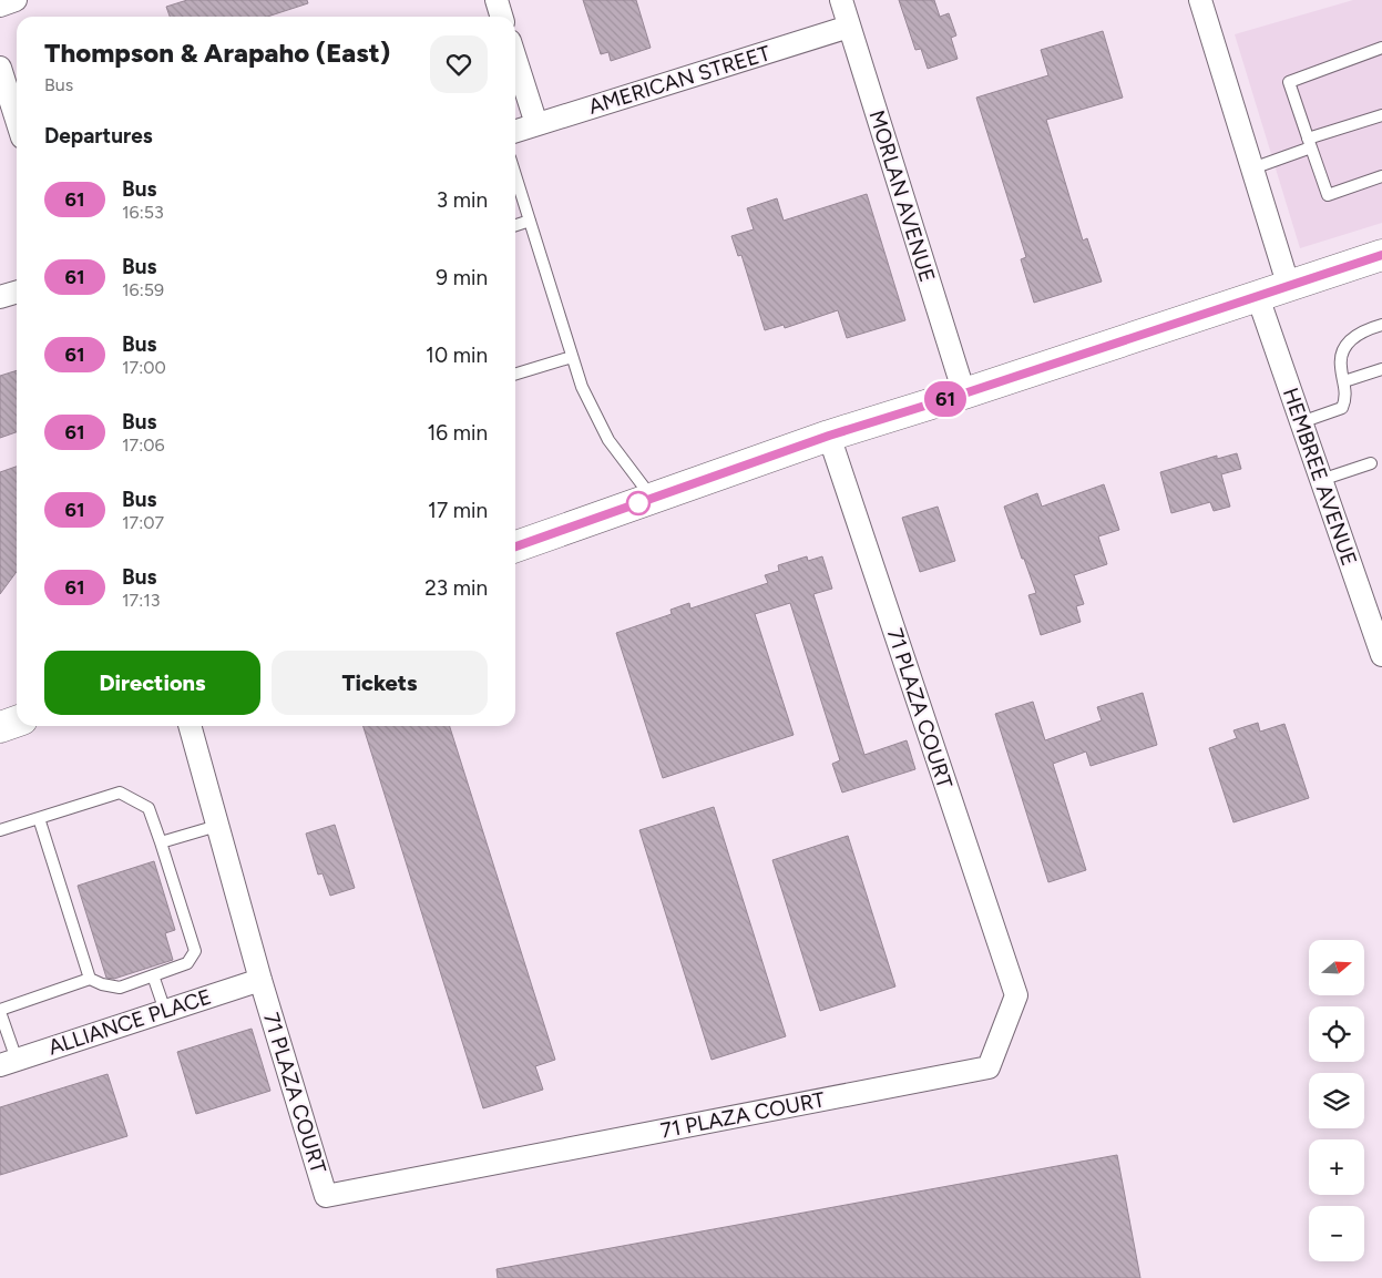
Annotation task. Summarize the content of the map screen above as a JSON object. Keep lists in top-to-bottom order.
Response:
{
  "streets": {
    "street": [
      "AMERICAN STREET",
      "MORLAN AVENUE",
      "HEMBREE AVENUE",
      "71 PLAZA COURT",
      "ALLIANCE PLACE"
    ]
  },
  "crossings": [
    ["AMERICAN STREET", "MORLAN AVENUE"],
    ["71 PLAZA COURT", "ALLIANCE PLACE"]
  ],
  "lines": ["bus line 61"],
  "north": "right",
  "page": {
    "on_map": "61",
    "heading": [
      ["Thompson & Arapaho (East)", "Bus"],
      "Departures"
    ],
    "list": [
      {
        "mark": "61",
        "name": "Bus",
        "note": "16:53",
        "value": "3 min"
      },
      {
        "mark": "61",
        "name": "Bus",
        "note": "16:59",
        "value": "9 min"
      },
      {
        "mark": "61",
        "name": "Bus",
        "note": "17:00",
        "value": "10 min"
      },
      {
        "mark": "61",
        "name": "Bus",
        "note": "17:06",
        "value": "16 min"
      },
      {
        "mark": "61",
        "name": "Bus",
        "note": "17:07",
        "value": "17 min"
      },
      {
        "mark": "61",
        "name": "Bus",
        "note": "17:13",
        "value": "23 min"
      }
    ],
    "buttons": ["Directions", "Tickets"],
    "map_buttons": ["+", "−"]
  }
}
